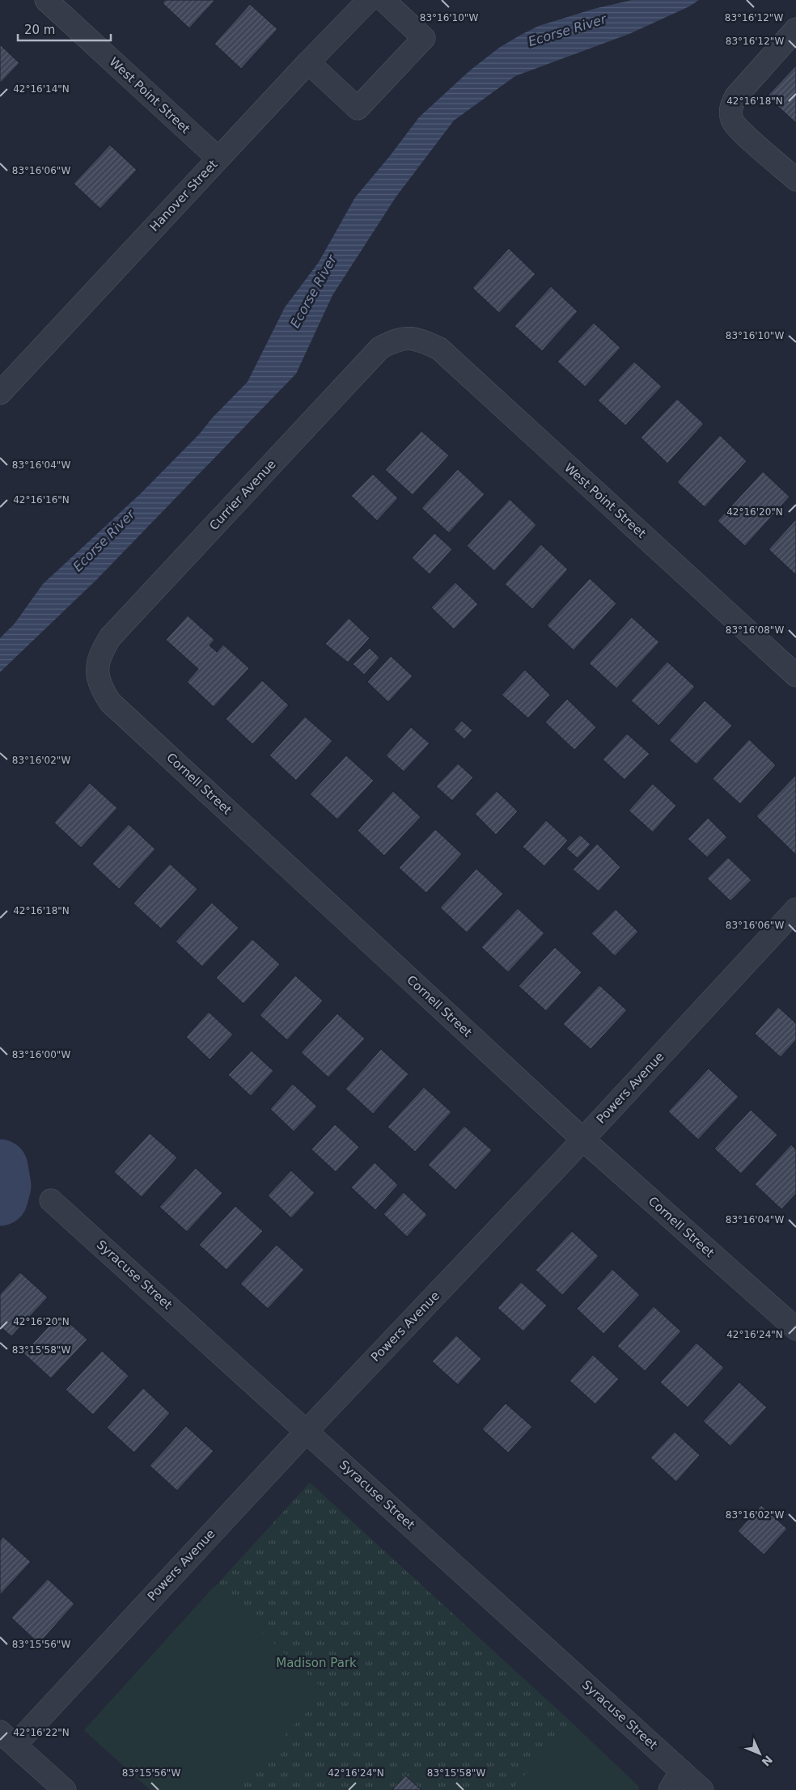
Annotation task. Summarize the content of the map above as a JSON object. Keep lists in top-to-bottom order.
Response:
{
  "streets": {
    "street": [
      "West Point Street",
      "Hanover Street",
      "Currier Avenue",
      "Cornell Street",
      "Powers Avenue",
      "Syracuse Street"
    ]
  },
  "crossings": [
    ["West Point Street", "Hanover Street"],
    ["West Point Street", "Currier Avenue"],
    ["Currier Avenue", "Cornell Street"],
    ["Cornell Street", "Powers Avenue"],
    ["Powers Avenue", "Syracuse Street"]
  ],
  "water": ["Ecorse River"],
  "parks": ["Madison Park"],
  "scale_bar": "20 m",
  "north": "bottom right",
  "coordinates": [
    "83°16'10\"W",
    "83°16'12\"W",
    "42°16'14\"N",
    "42°16'18\"N",
    "83°16'06\"W",
    "83°16'04\"W",
    "42°16'16\"N",
    "42°16'20\"N",
    "83°16'08\"W",
    "83°16'02\"W",
    "83°16'00\"W",
    "42°16'24\"N",
    "83°15'58\"W",
    "83°15'56\"W",
    "42°16'22\"N"
  ]
}
